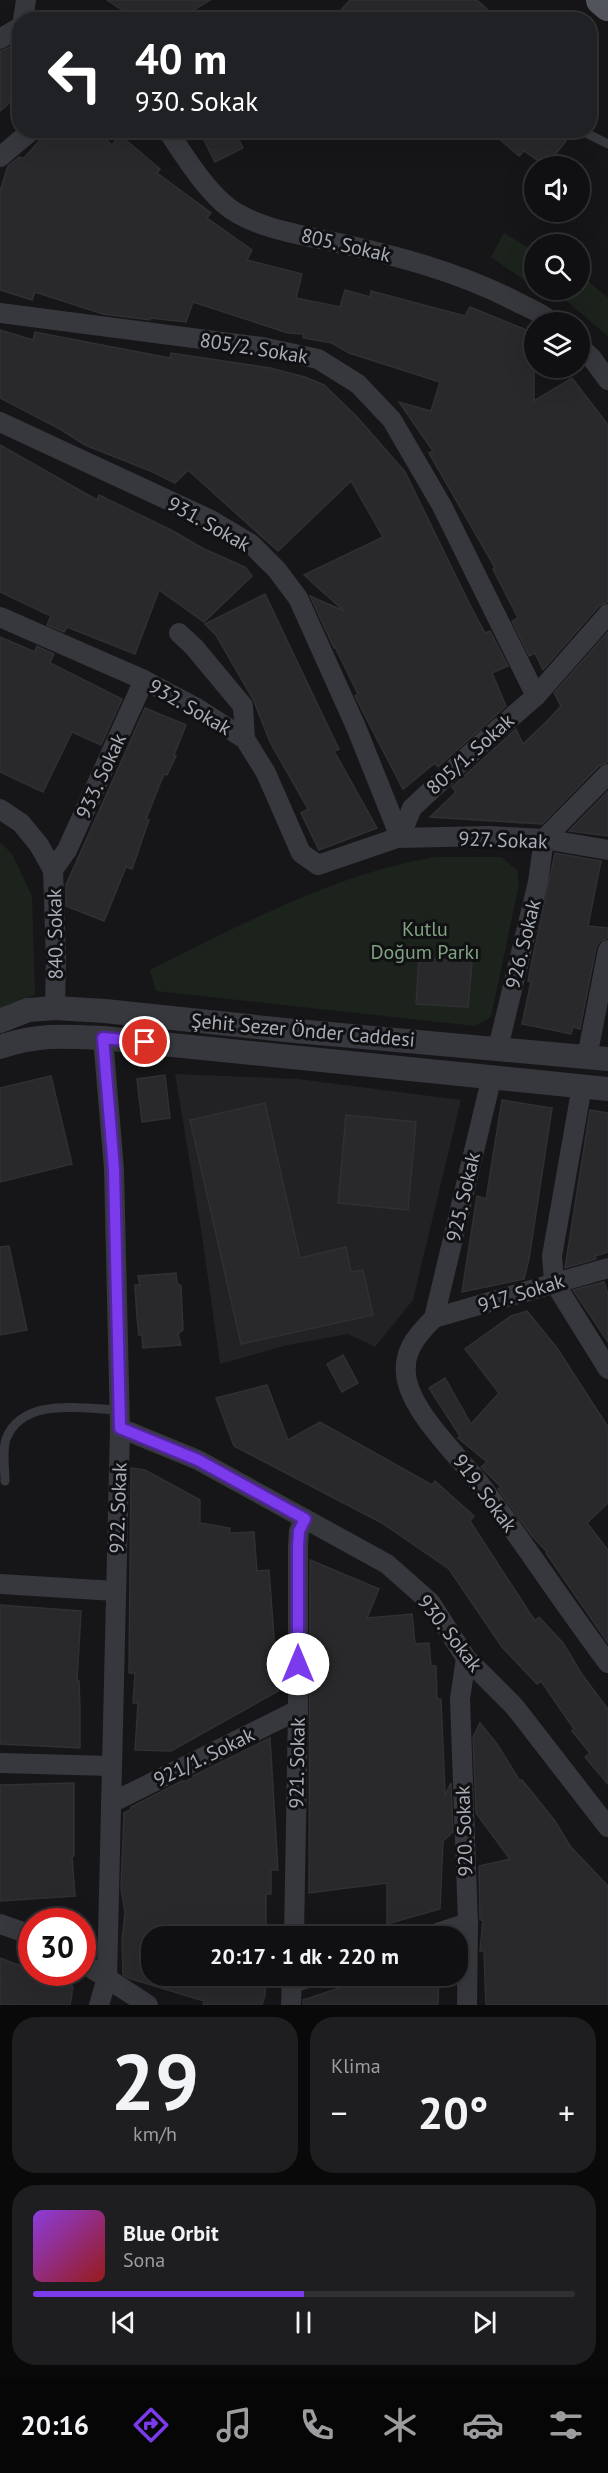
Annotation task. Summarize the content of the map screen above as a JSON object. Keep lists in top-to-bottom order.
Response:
{
  "streets": {
    "street": [
      "805. Sokak",
      "805/2. Sokak",
      "931. Sokak",
      "932. Sokak",
      "805/1. Sokak",
      "933. Sokak",
      "927. Sokak",
      "840. Sokak",
      "926. Sokak",
      "Şehit Sezer Önder Caddesi",
      "925. Sokak",
      "917. Sokak",
      "919. Sokak",
      "922. Sokak",
      "930. Sokak",
      "921/1. Sokak",
      "921. Sokak",
      "920. Sokak"
    ]
  },
  "crossings": [
    ["805/2. Sokak", "805/1. Sokak"],
    ["931. Sokak", "932. Sokak"],
    ["931. Sokak", "805/1. Sokak"],
    ["931. Sokak", "927. Sokak"],
    ["932. Sokak", "805/1. Sokak"],
    ["932. Sokak", "933. Sokak"],
    ["932. Sokak", "927. Sokak"],
    ["805/1. Sokak", "927. Sokak"],
    ["933. Sokak", "840. Sokak"],
    ["927. Sokak", "926. Sokak"],
    ["840. Sokak", "Şehit Sezer Önder Caddesi"],
    ["926. Sokak", "Şehit Sezer Önder Caddesi"],
    ["Şehit Sezer Önder Caddesi", "925. Sokak"],
    ["Şehit Sezer Önder Caddesi", "922. Sokak"],
    ["925. Sokak", "917. Sokak"],
    ["925. Sokak", "919. Sokak"],
    ["917. Sokak", "919. Sokak"],
    ["922. Sokak", "930. Sokak"],
    ["922. Sokak", "921/1. Sokak"],
    ["930. Sokak", "921. Sokak"],
    ["930. Sokak", "920. Sokak"],
    ["921/1. Sokak", "921. Sokak"]
  ],
  "parks": ["Kutlu Doğum Parkı"],
  "page": {
    "turn": ["40 m", "930. Sokak"],
    "limit": "30",
    "trip": "20:17 · 1 dk · 220 m",
    "tile": [
      ["29", "km/h"],
      "Klima"
    ],
    "heat": ["−", "20°", "+"],
    "song": ["Blue Orbit", "Sona"],
    "tabs": "20:16"
  }
}
